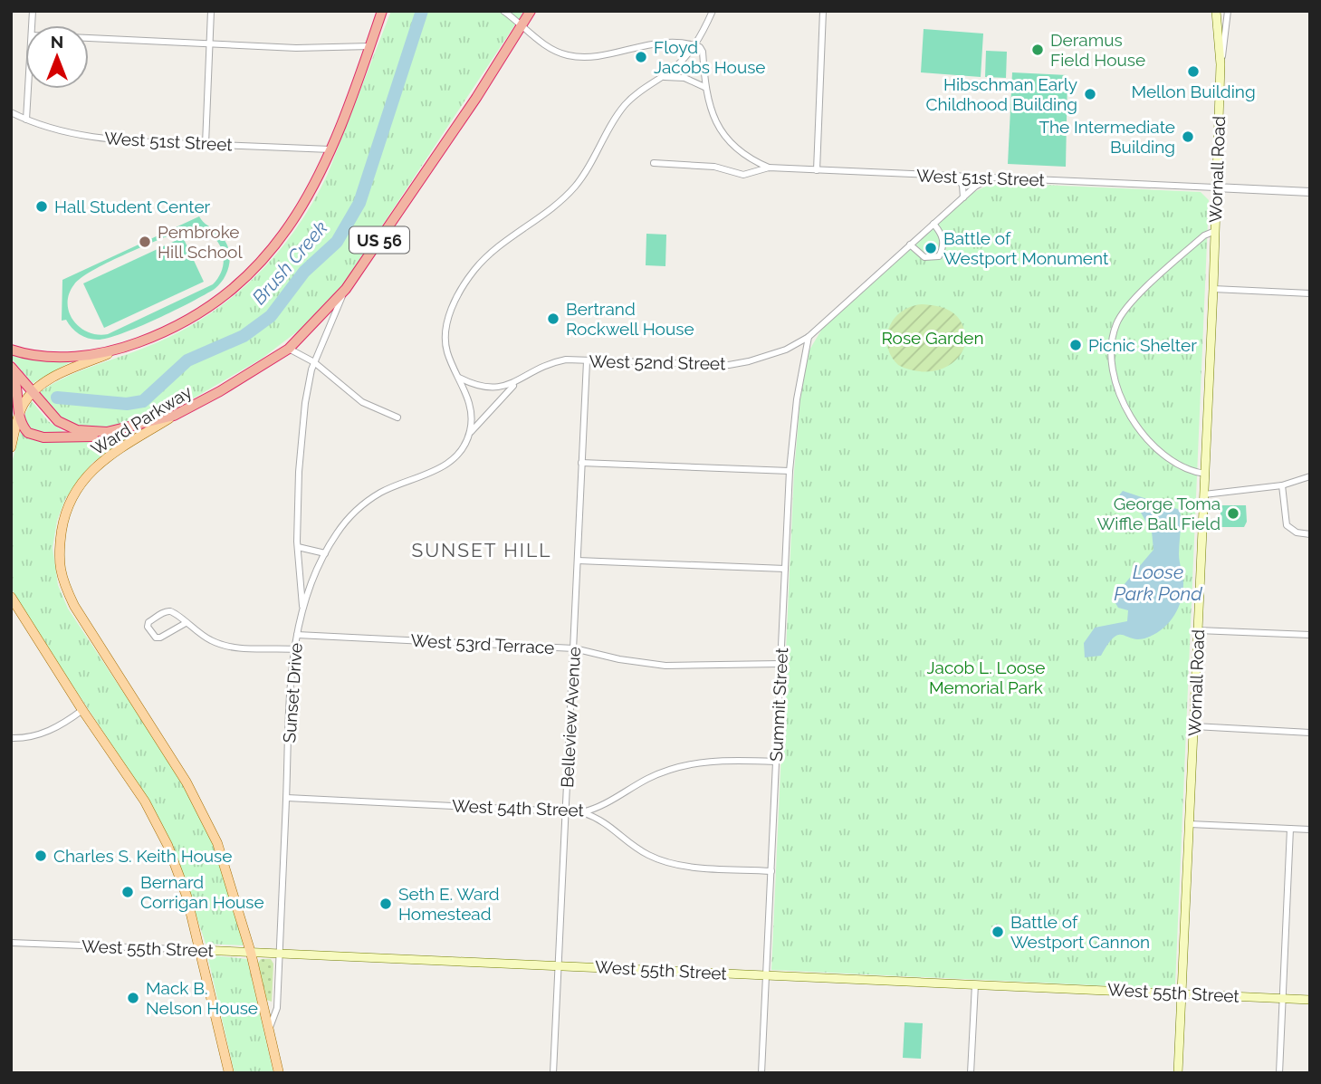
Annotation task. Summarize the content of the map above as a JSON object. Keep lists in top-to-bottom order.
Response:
{
  "streets": {
    "highway": ["US 56", "Ward Parkway"],
    "main road": ["Wornall Road", "West 55th Street"],
    "street": [
      "West 51st Street",
      "West 52nd Street",
      "West 53rd Terrace",
      "Sunset Drive",
      "Summit Street",
      "Belleview Avenue",
      "West 54th Street"
    ]
  },
  "crossings": [
    ["West 51st Street", "Wornall Road"],
    ["West 51st Street", "West 52nd Street"],
    ["Wornall Road", "West 55th Street"],
    ["US 56", "Ward Parkway"],
    ["West 52nd Street", "Sunset Drive"],
    ["West 52nd Street", "Summit Street"],
    ["West 52nd Street", "Belleview Avenue"],
    ["Ward Parkway", "Sunset Drive"],
    ["Ward Parkway", "West 55th Street"],
    ["West 53rd Terrace", "Sunset Drive"],
    ["West 53rd Terrace", "Summit Street"],
    ["West 53rd Terrace", "Belleview Avenue"],
    ["Sunset Drive", "West 54th Street"],
    ["Sunset Drive", "West 55th Street"],
    ["Summit Street", "West 54th Street"],
    ["Summit Street", "West 55th Street"],
    ["Belleview Avenue", "West 54th Street"],
    ["Belleview Avenue", "West 55th Street"]
  ],
  "districts": ["SUNSET HILL"],
  "water": ["Brush Creek", "Loose Park Pond"],
  "parks": ["Rose Garden", "Jacob L. Loose Memorial Park"],
  "places": [
    "Deramus Field House",
    "Floyd Jacobs House",
    "Mellon Building",
    "Hibschman Early Childhood Building",
    "The Intermediate Building",
    "Hall Student Center",
    "Pembroke Hill School",
    "Battle of Westport Monument",
    "Bertrand Rockwell House",
    "Picnic Shelter",
    "George Toma Wiffle Ball Field",
    "Charles S. Keith House",
    "Bernard Corrigan House",
    "Seth E. Ward Homestead",
    "Battle of Westport Cannon",
    "Mack B. Nelson House"
  ],
  "north": "top"
}
